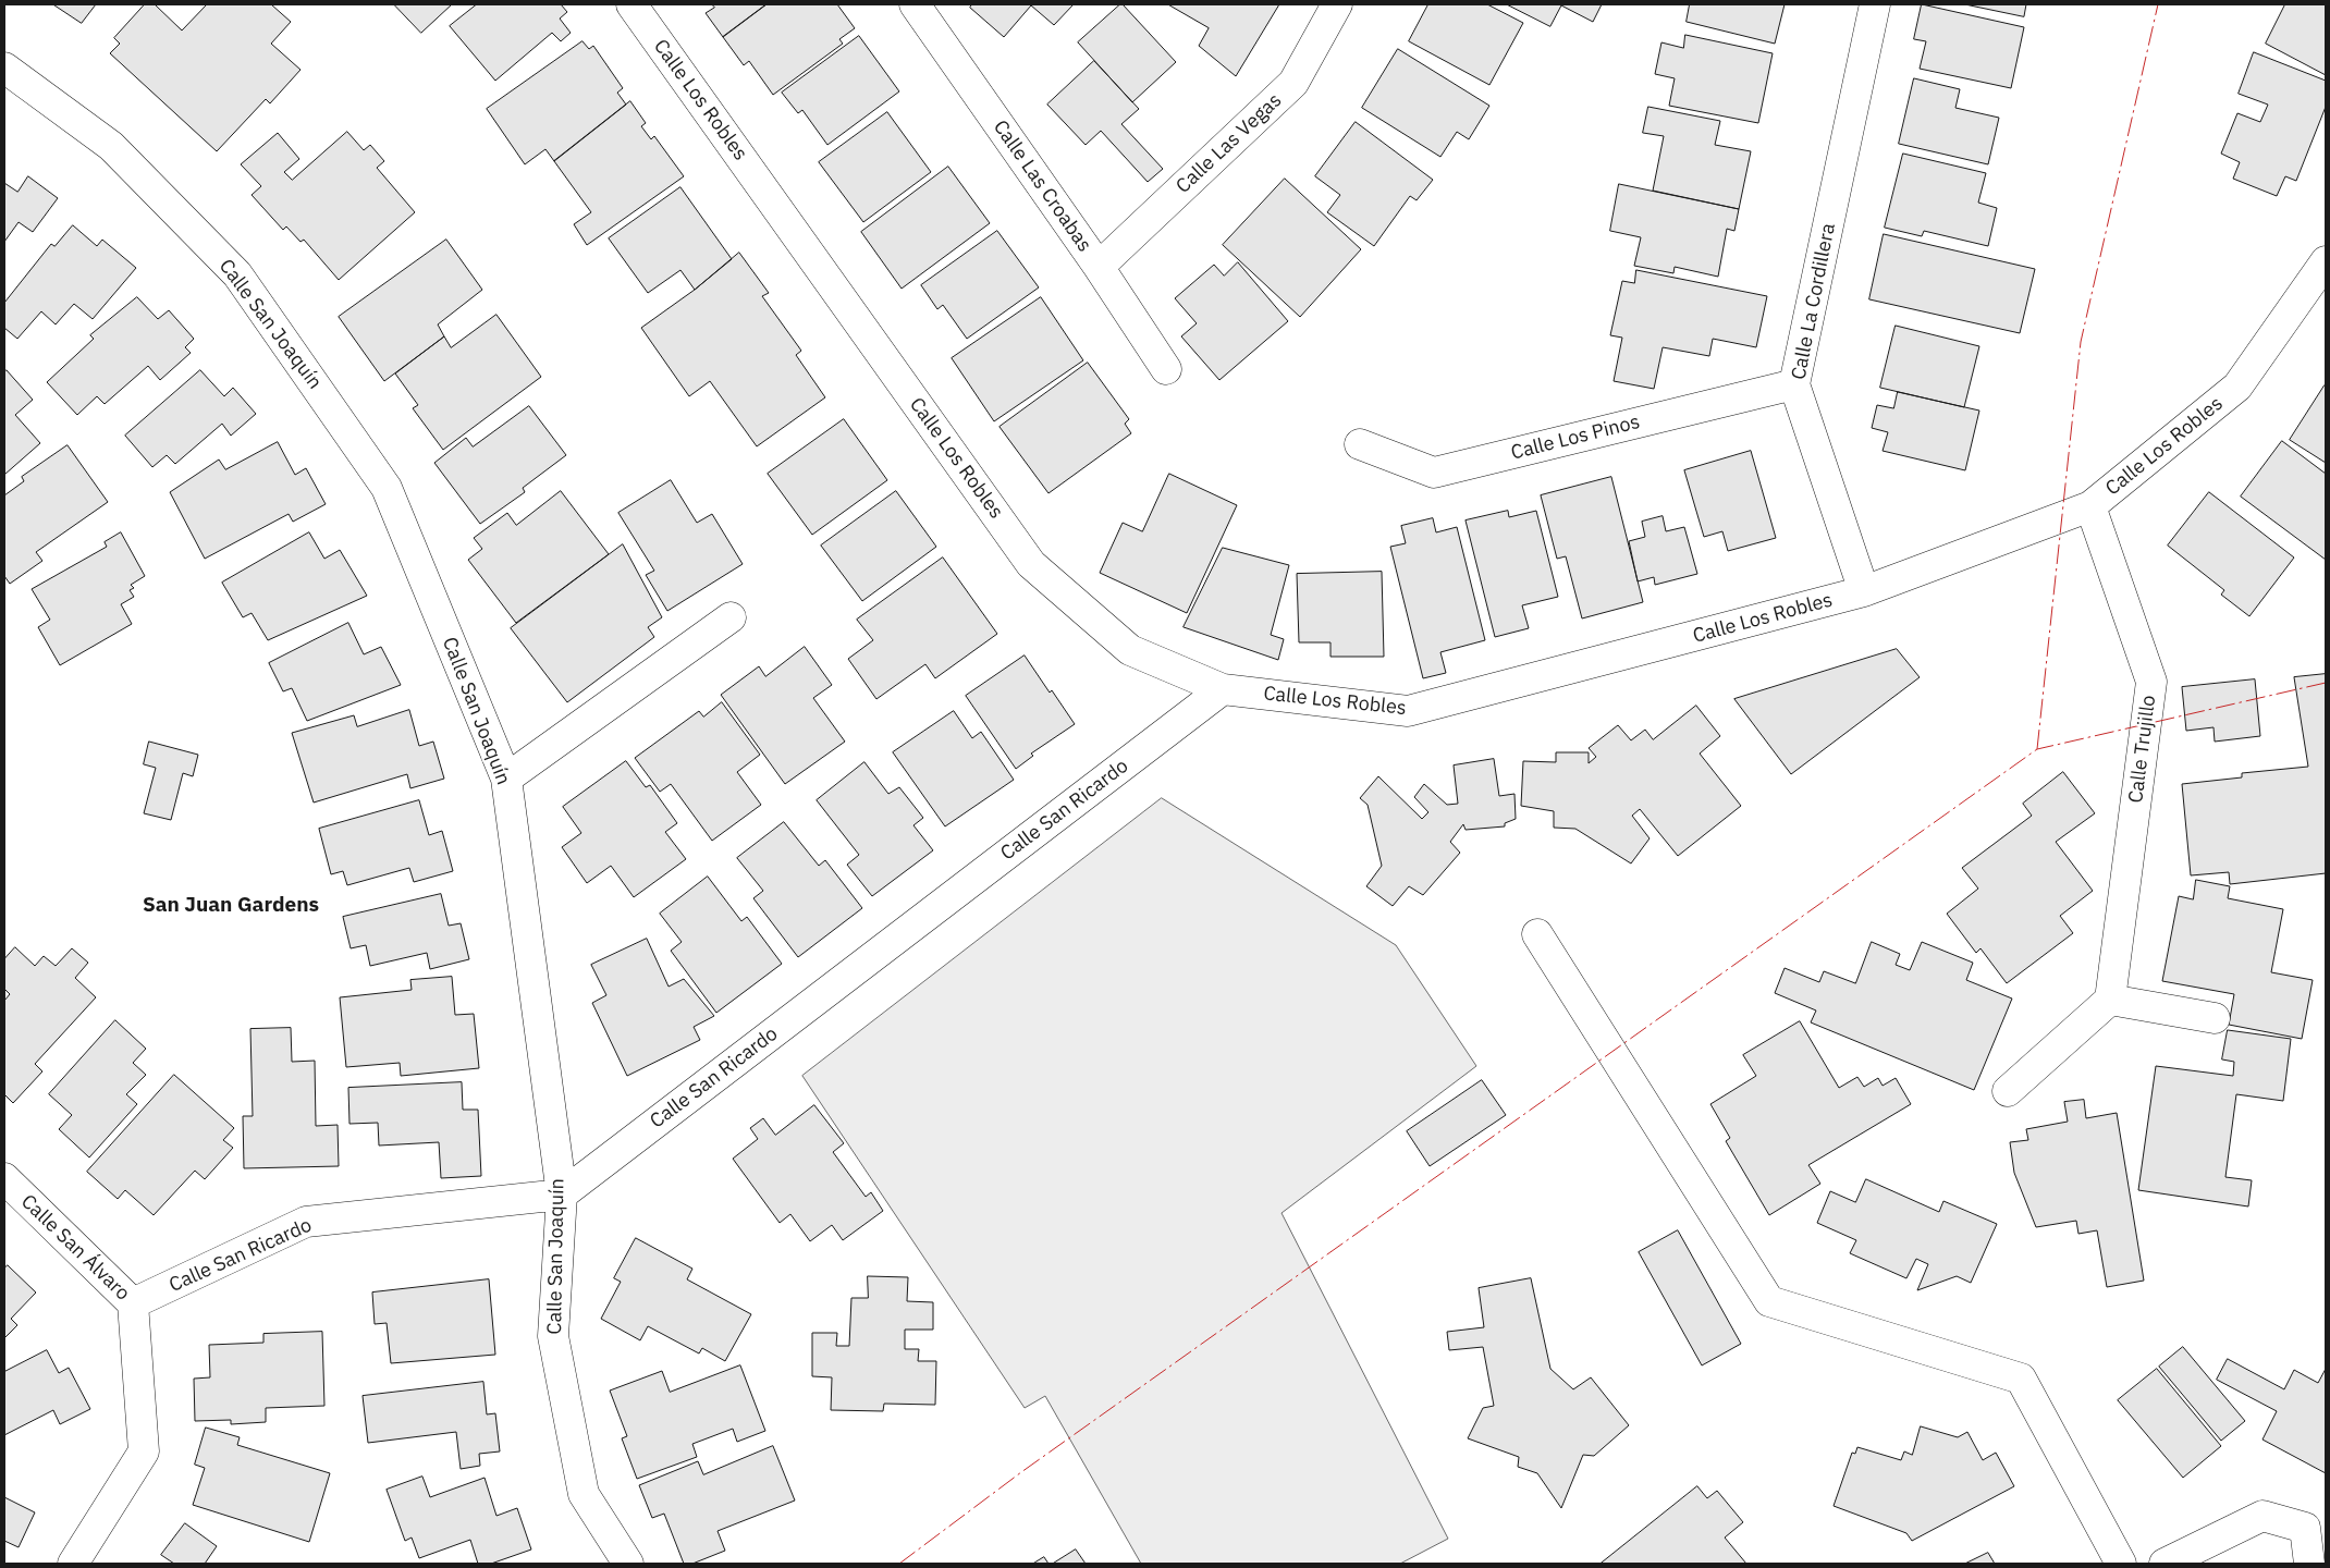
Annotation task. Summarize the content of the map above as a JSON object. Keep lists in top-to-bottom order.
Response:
{
  "streets": {
    "street": [
      "Calle Los Robles",
      "Calle Las Vegas",
      "Calle Las Croabas",
      "Calle La Cordillera",
      "Calle San Joaquín",
      "Calle Los Pinos",
      "Calle Trujillo",
      "Calle San Ricardo",
      "Calle San Álvaro"
    ]
  },
  "crossings": [
    ["Calle Los Robles", "Calle La Cordillera"],
    ["Calle Los Robles", "Calle Trujillo"],
    ["Calle Los Robles", "Calle San Ricardo"],
    ["Calle Las Vegas", "Calle Las Croabas"],
    ["Calle La Cordillera", "Calle Los Pinos"],
    ["Calle San Joaquín", "Calle San Ricardo"],
    ["Calle San Ricardo", "Calle San Álvaro"]
  ],
  "districts": ["San Juan Gardens"]
}
